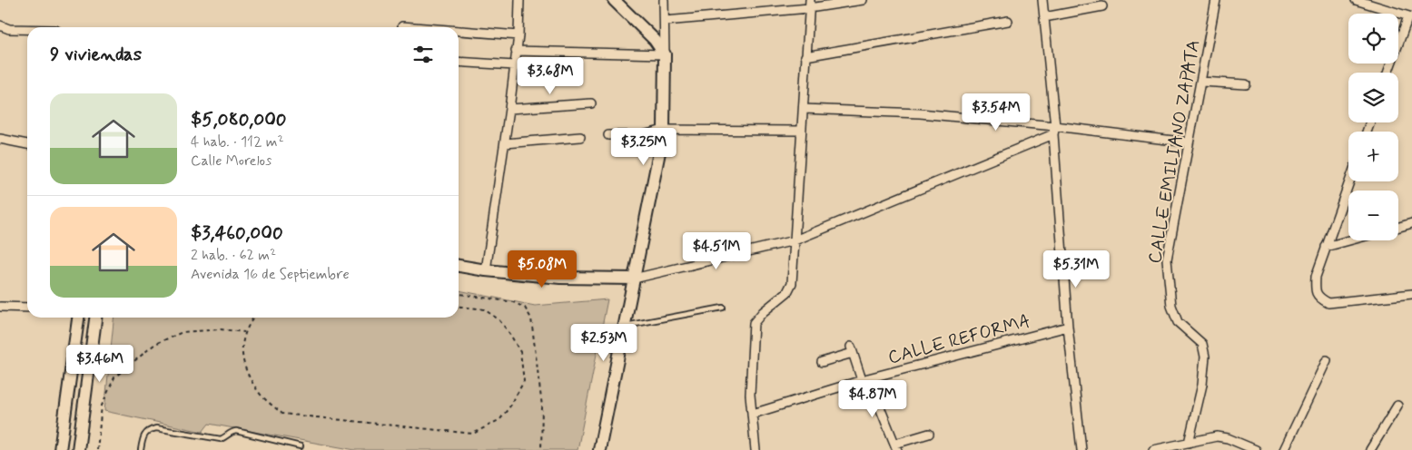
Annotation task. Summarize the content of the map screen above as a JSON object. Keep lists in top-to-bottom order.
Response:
{
  "streets": {
    "street": ["CALLE EMILIANO ZAPATA", "CALLE REFORMA"]
  },
  "page": {
    "map_buttons": ["+", "−"],
    "heading": "9 viviendas",
    "price": [
      "$3.68M",
      "$3.54M",
      "$3.25M",
      "$4.51M",
      "$5.08M",
      "$5.31M",
      "$2.53M",
      "$3.46M",
      "$4.87M"
    ],
    "list": [
      {
        "name": "$5,080,000",
        "note": "4 hab. · 112 m² · Calle Morelos"
      },
      {
        "name": "$3,460,000",
        "note": "2 hab. · 62 m² · Avenida 16 de Septiembre"
      }
    ]
  }
}
